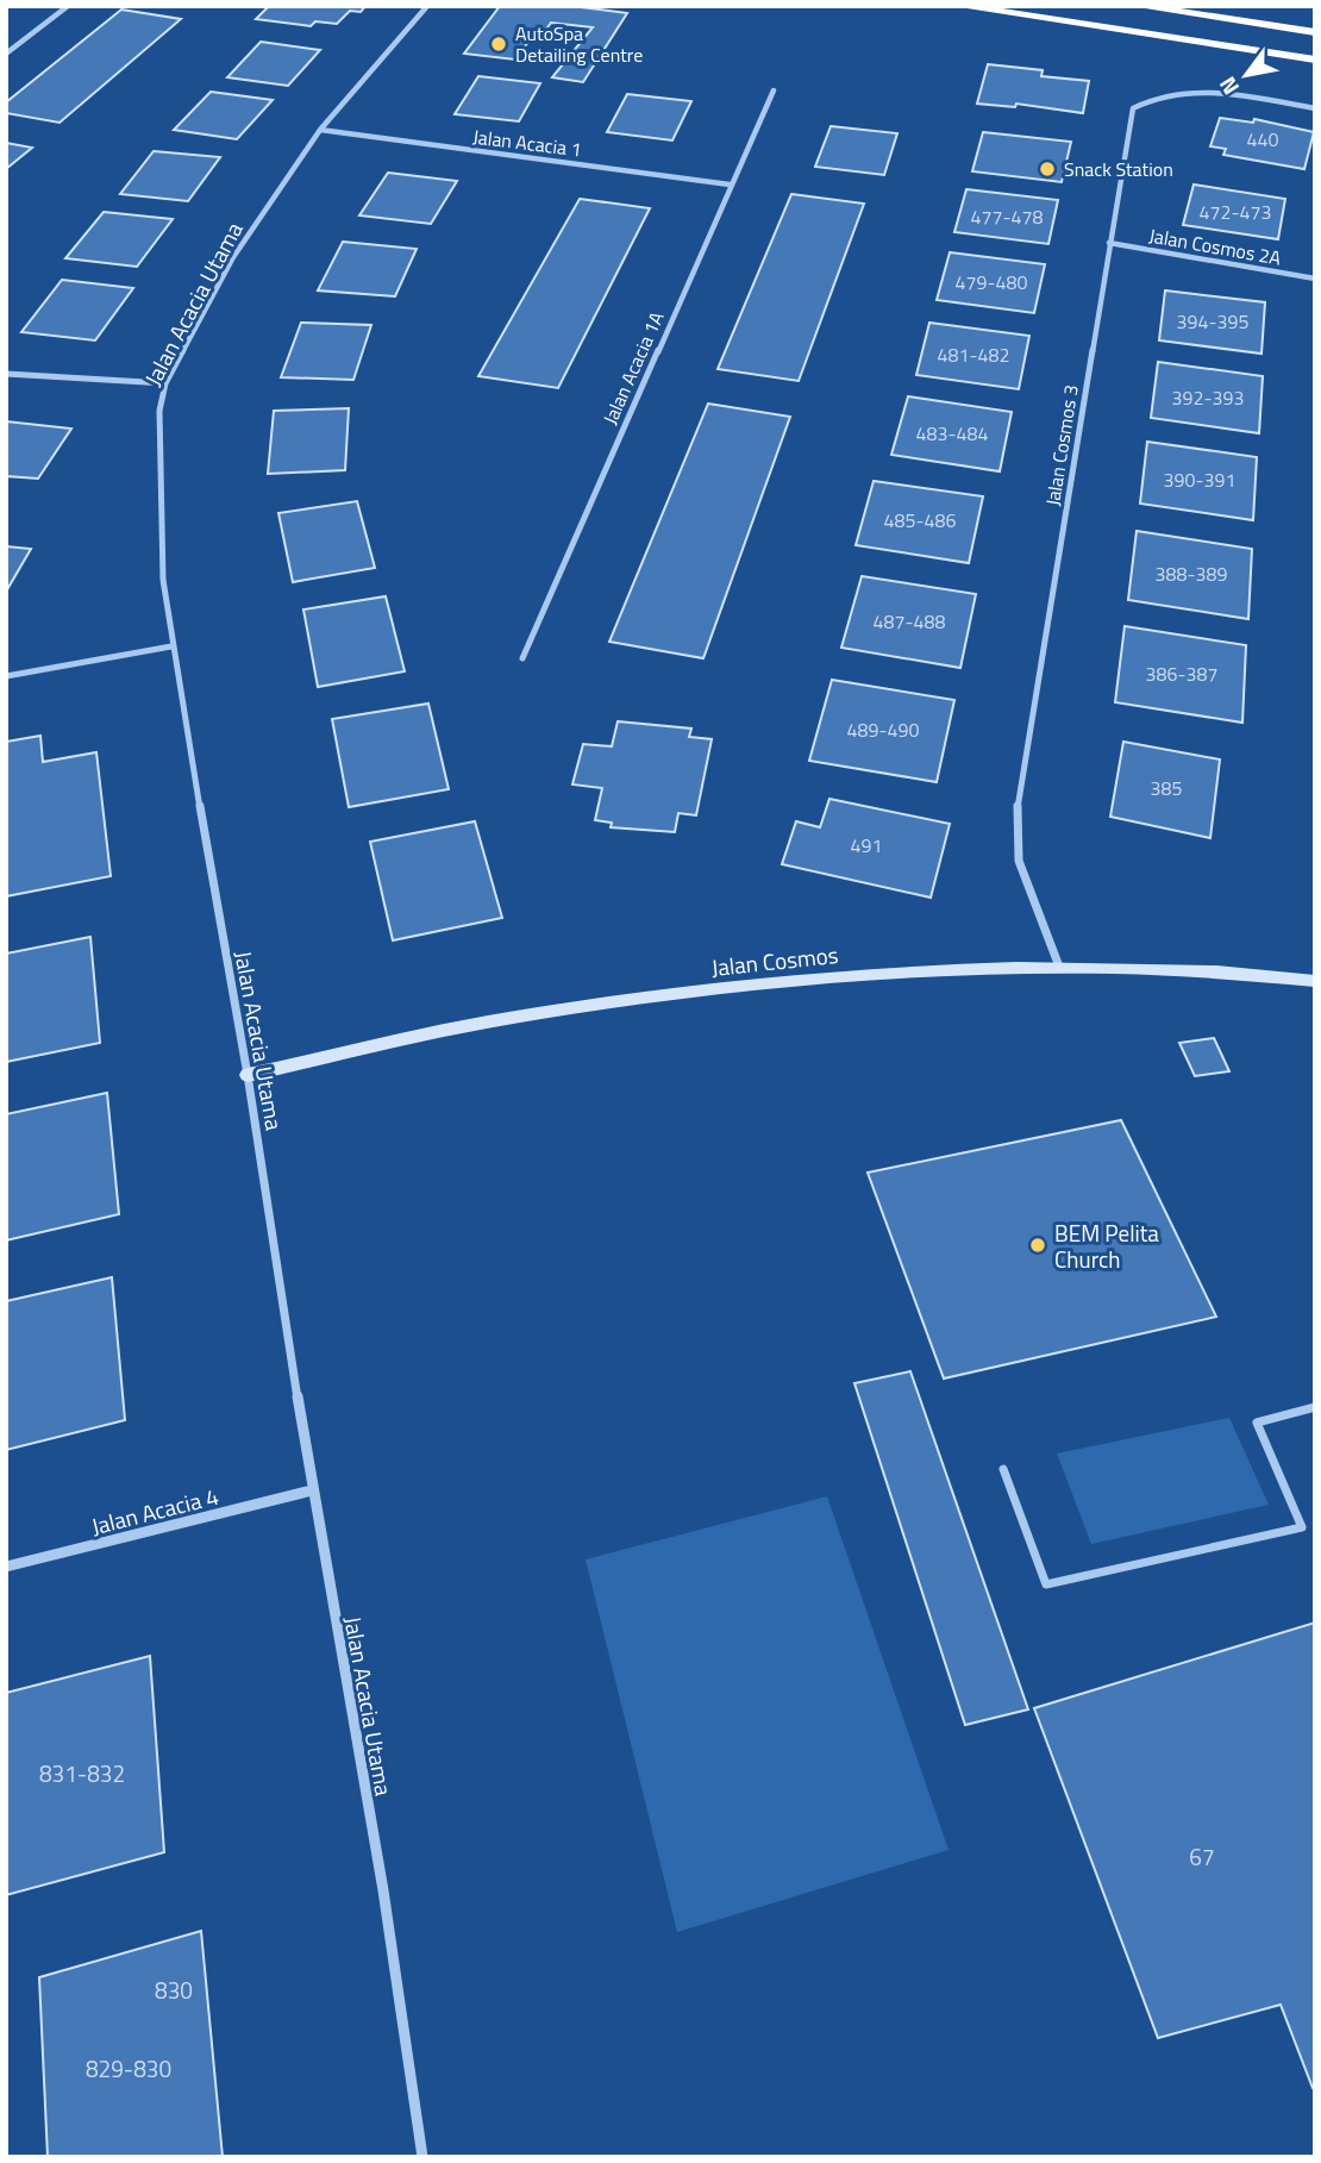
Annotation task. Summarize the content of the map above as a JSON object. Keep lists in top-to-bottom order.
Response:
{
  "streets": {
    "street": [
      "Jalan Acacia 1",
      "Jalan Cosmos 2A",
      "Jalan Acacia Utama",
      "Jalan Acacia 1A",
      "Jalan Cosmos 3",
      "Jalan Cosmos",
      "Jalan Acacia 4"
    ]
  },
  "crossings": [
    ["Jalan Acacia 1", "Jalan Acacia Utama"],
    ["Jalan Acacia 1", "Jalan Acacia 1A"],
    ["Jalan Cosmos 2A", "Jalan Cosmos 3"],
    ["Jalan Acacia Utama", "Jalan Cosmos"],
    ["Jalan Acacia Utama", "Jalan Acacia 4"],
    ["Jalan Cosmos 3", "Jalan Cosmos"]
  ],
  "places": ["AutoSpa Detailing Centre", "Snack Station", "BEM Pelita Church"],
  "house_numbers": [
    "440",
    "472-473",
    "477-478",
    "479-480",
    "394-395",
    "481-482",
    "392-393",
    "483-484",
    "390-391",
    "485-486",
    "388-389",
    "487-488",
    "386-387",
    "489-490",
    "385",
    "491",
    "831-832",
    "67",
    "830",
    "829-830"
  ],
  "north": "bottom left"
}
